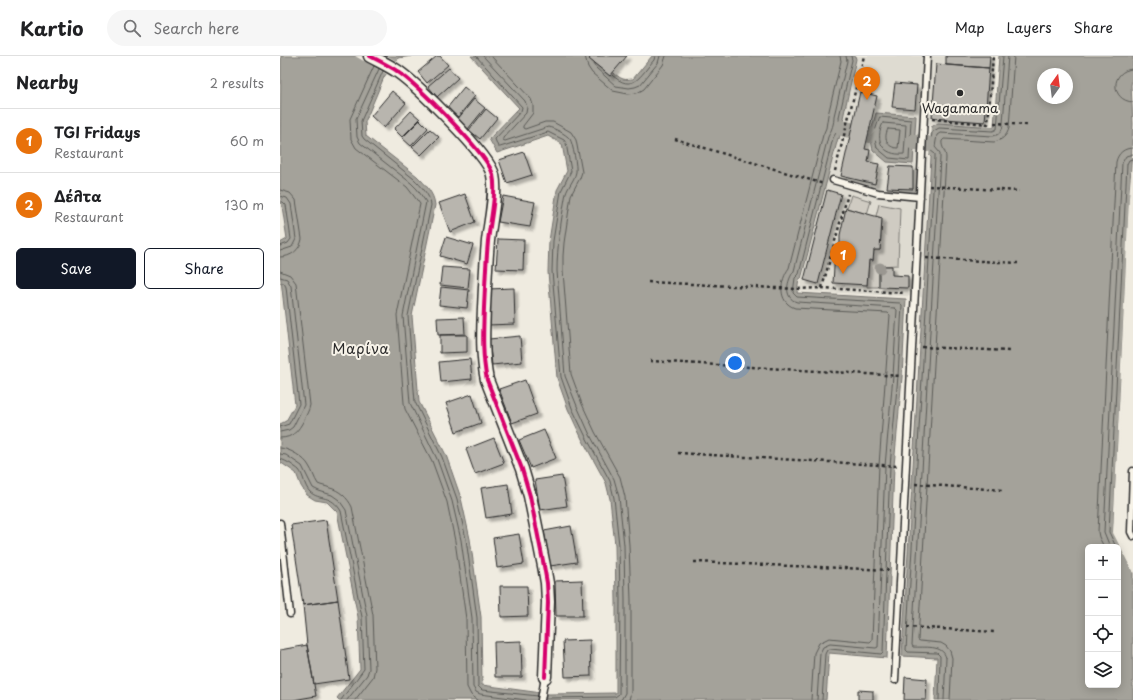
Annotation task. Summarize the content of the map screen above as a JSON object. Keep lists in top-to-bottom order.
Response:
{
  "districts": ["Μαρίνα"],
  "places": ["Wagamama"],
  "north": "top",
  "page": {
    "header": "Kartio",
    "search": "Search here",
    "nav": ["Map", "Layers", "Share"],
    "heading": ["Nearby", "2 results"],
    "pins": ["2", "1"],
    "list": [
      {
        "mark": "1",
        "name": "TGI Fridays",
        "note": "Restaurant",
        "value": "60 m"
      },
      {
        "mark": "2",
        "name": "Δέλτα",
        "note": "Restaurant",
        "value": "130 m"
      }
    ],
    "buttons": ["Save", "Share"],
    "map_buttons": ["+", "−"]
  }
}
